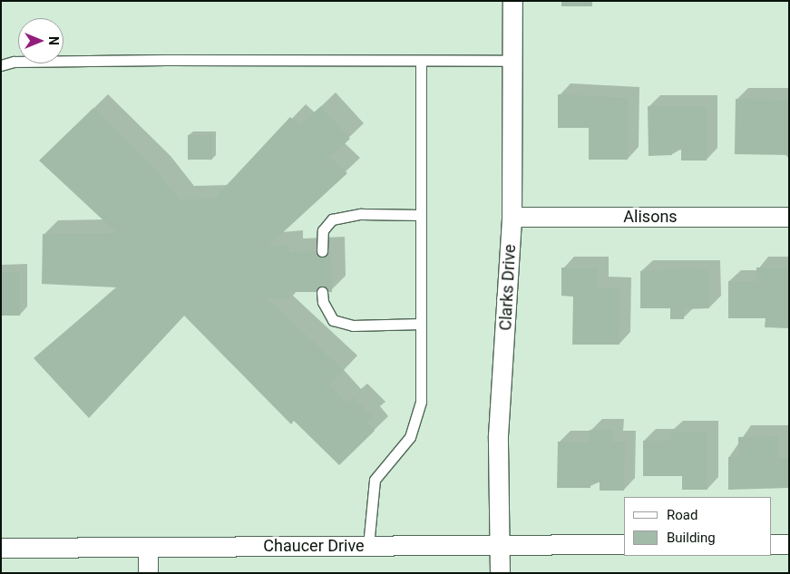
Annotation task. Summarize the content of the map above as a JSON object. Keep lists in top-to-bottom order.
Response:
{
  "streets": {
    "street": ["Alisons", "Clarks Drive", "Chaucer Drive"]
  },
  "crossings": [
    ["Alisons", "Clarks Drive"],
    ["Clarks Drive", "Chaucer Drive"]
  ],
  "legend": ["Road", "Building"],
  "north": "right"
}
